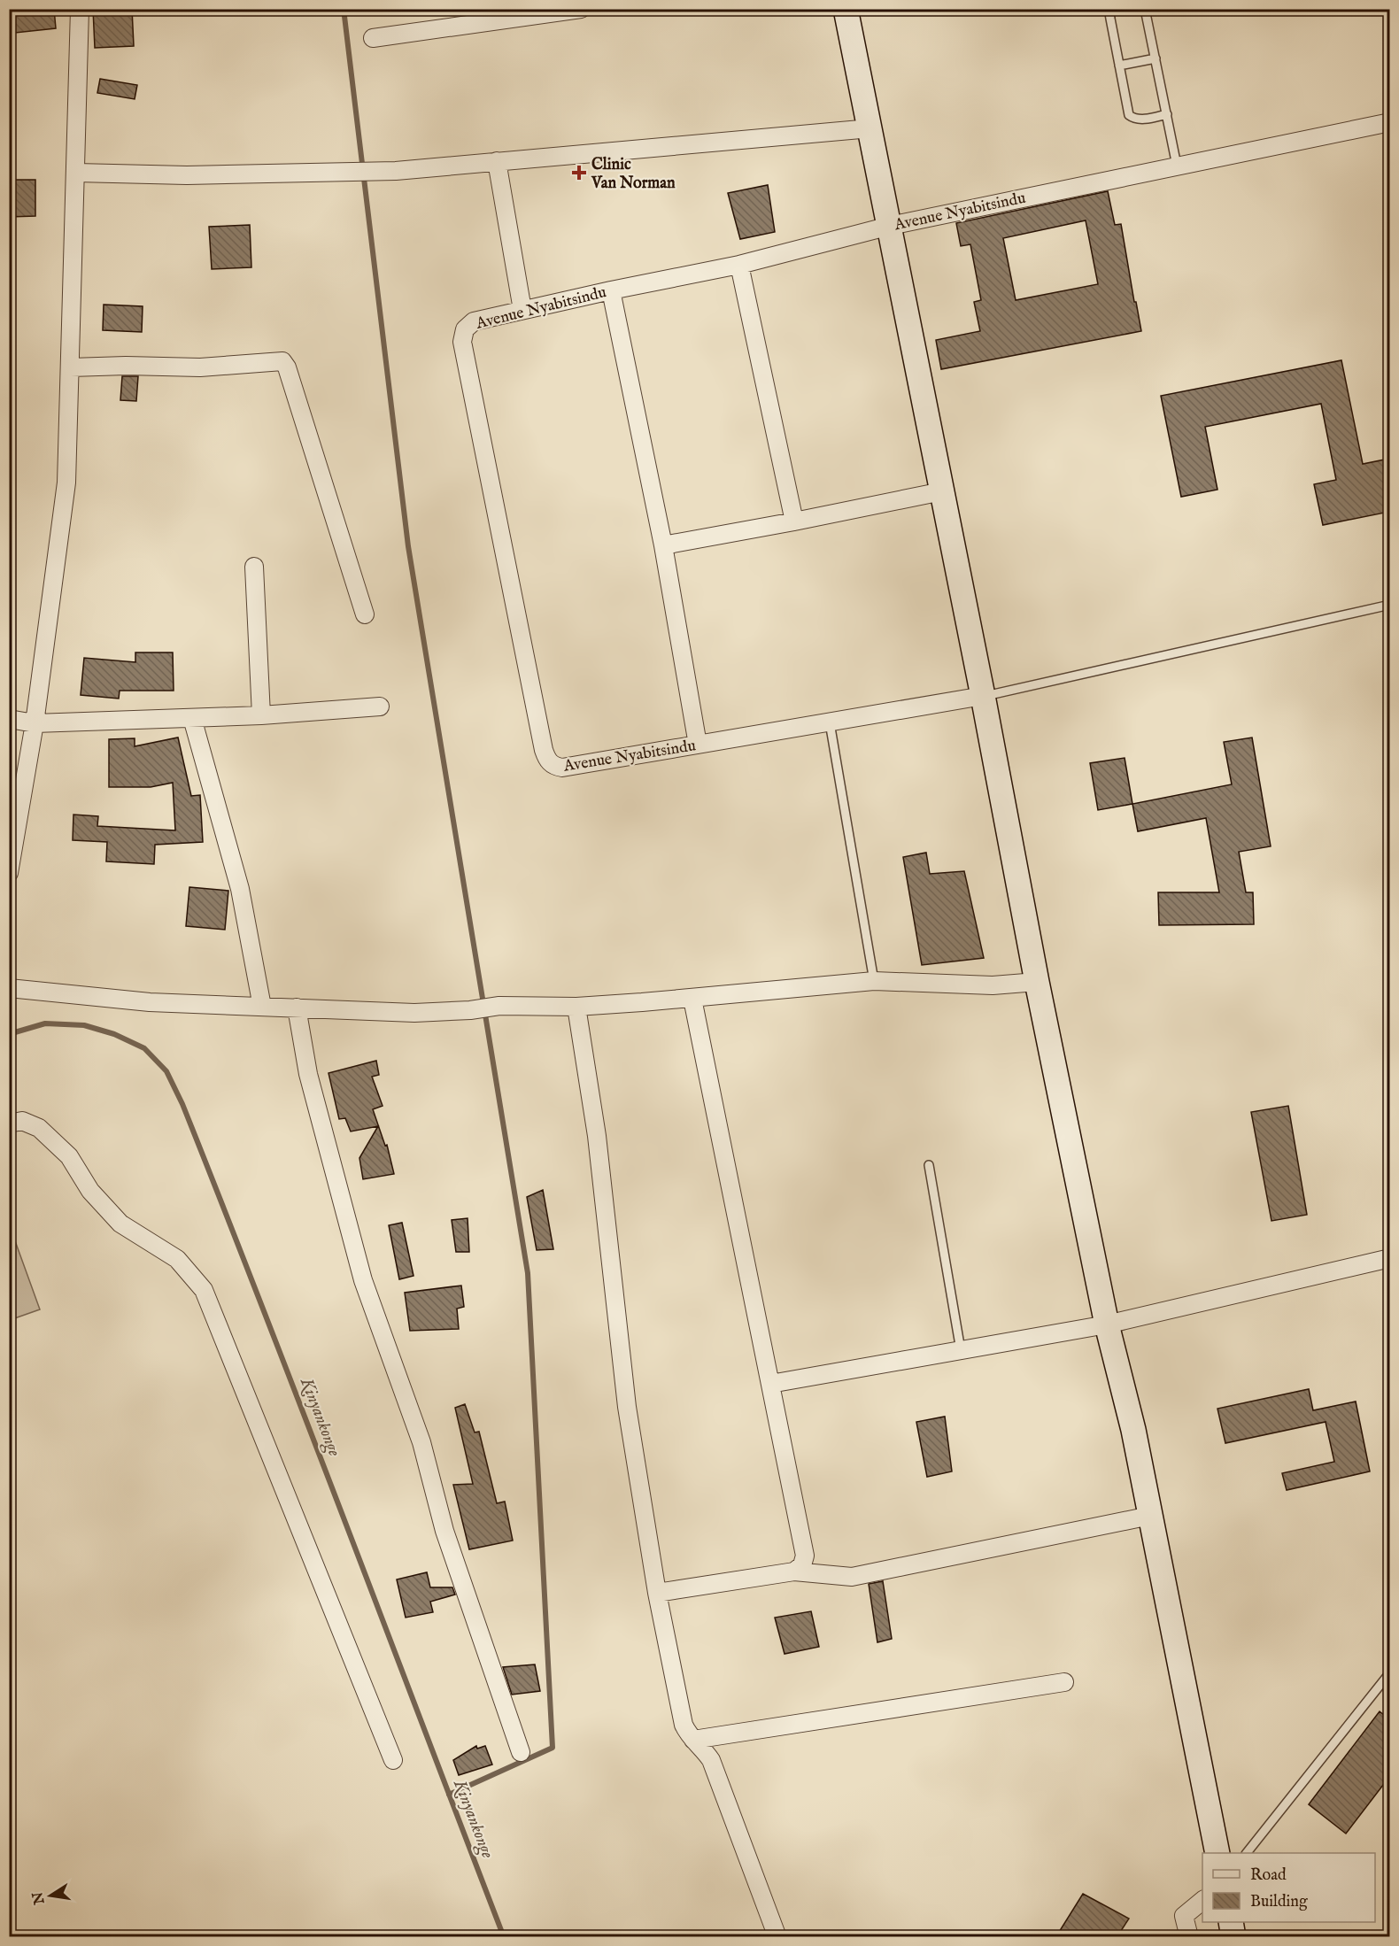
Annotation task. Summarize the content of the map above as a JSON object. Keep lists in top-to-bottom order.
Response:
{
  "streets": {
    "street": ["Avenue Nyabitsindu"]
  },
  "water": ["Kinyankonge"],
  "places": {
    "health": ["Clinic Van Norman"]
  },
  "legend": ["Road", "Building"],
  "north": "left"
}
